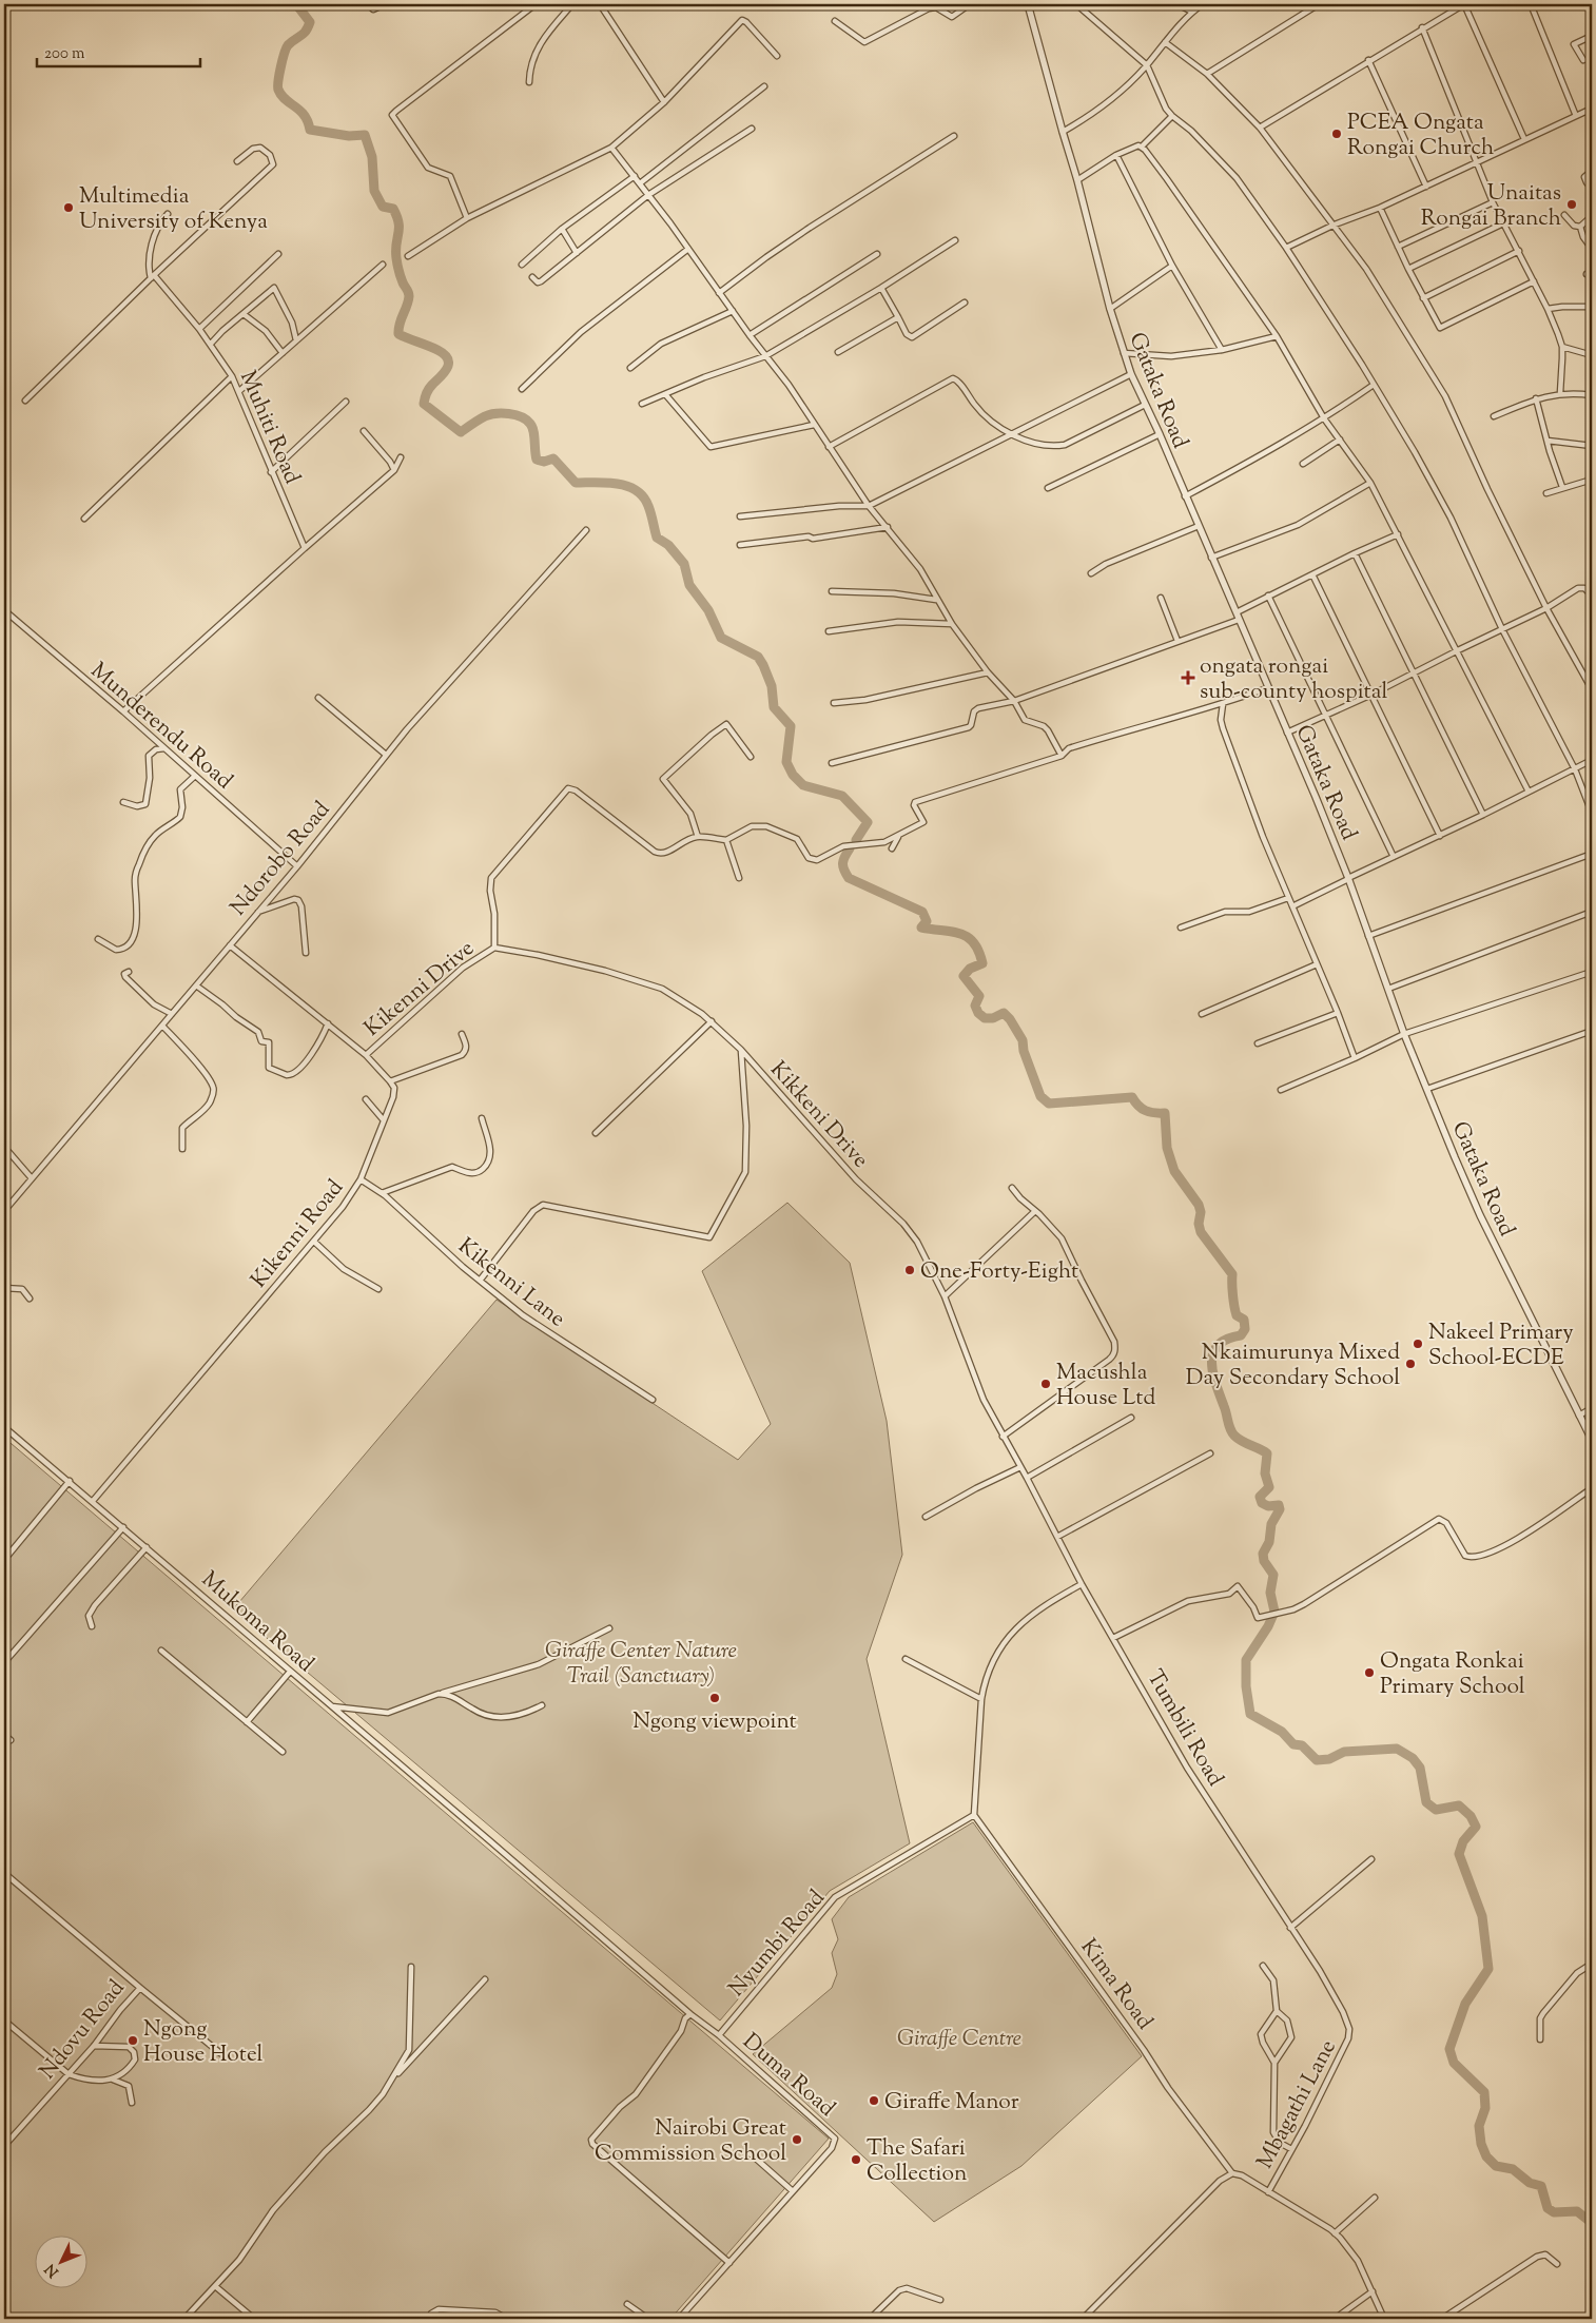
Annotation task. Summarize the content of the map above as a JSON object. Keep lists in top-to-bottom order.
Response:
{
  "streets": {
    "street": [
      "Gataka Road",
      "Muhiti Road",
      "Munderendu Road",
      "Ndorobo Road",
      "Kikenni Drive",
      "Kikkeni Drive",
      "Kikenni Road",
      "Kikenni Lane",
      "Mukoma Road",
      "Tumbili Road",
      "Nyumbi Road",
      "Kima Road",
      "Ndovu Road",
      "Duma Road",
      "Mbagathi Lane"
    ]
  },
  "crossings": [
    ["Munderendu Road", "Ndorobo Road"],
    ["Kikenni Drive", "Kikkeni Drive"],
    ["Kikkeni Drive", "Tumbili Road"],
    ["Kikenni Road", "Kikenni Lane"],
    ["Kikenni Road", "Mukoma Road"],
    ["Mukoma Road", "Duma Road"],
    ["Tumbili Road", "Mbagathi Lane"],
    ["Nyumbi Road", "Kima Road"],
    ["Nyumbi Road", "Duma Road"]
  ],
  "parks": ["Giraffe Center Nature Trail (Sanctuary)", "Giraffe Centre"],
  "places": {
    "other": [
      "PCEA Ongata Rongai Church",
      "Unaitas Rongai Branch",
      "Multimedia University of Kenya",
      "One-Forty-Eight",
      "Nakeel Primary School-ECDE",
      "Nkaimurunya Mixed Day Secondary School",
      "Macushla House Ltd",
      "Ongata Ronkai Primary School",
      "Ngong viewpoint",
      "Ngong House Hotel",
      "Giraffe Manor",
      "Nairobi Great Commission School",
      "The Safari Collection"
    ],
    "health": ["ongata rongai sub-county hospital"]
  },
  "scale_bar": "200 m",
  "north": "bottom left"
}
